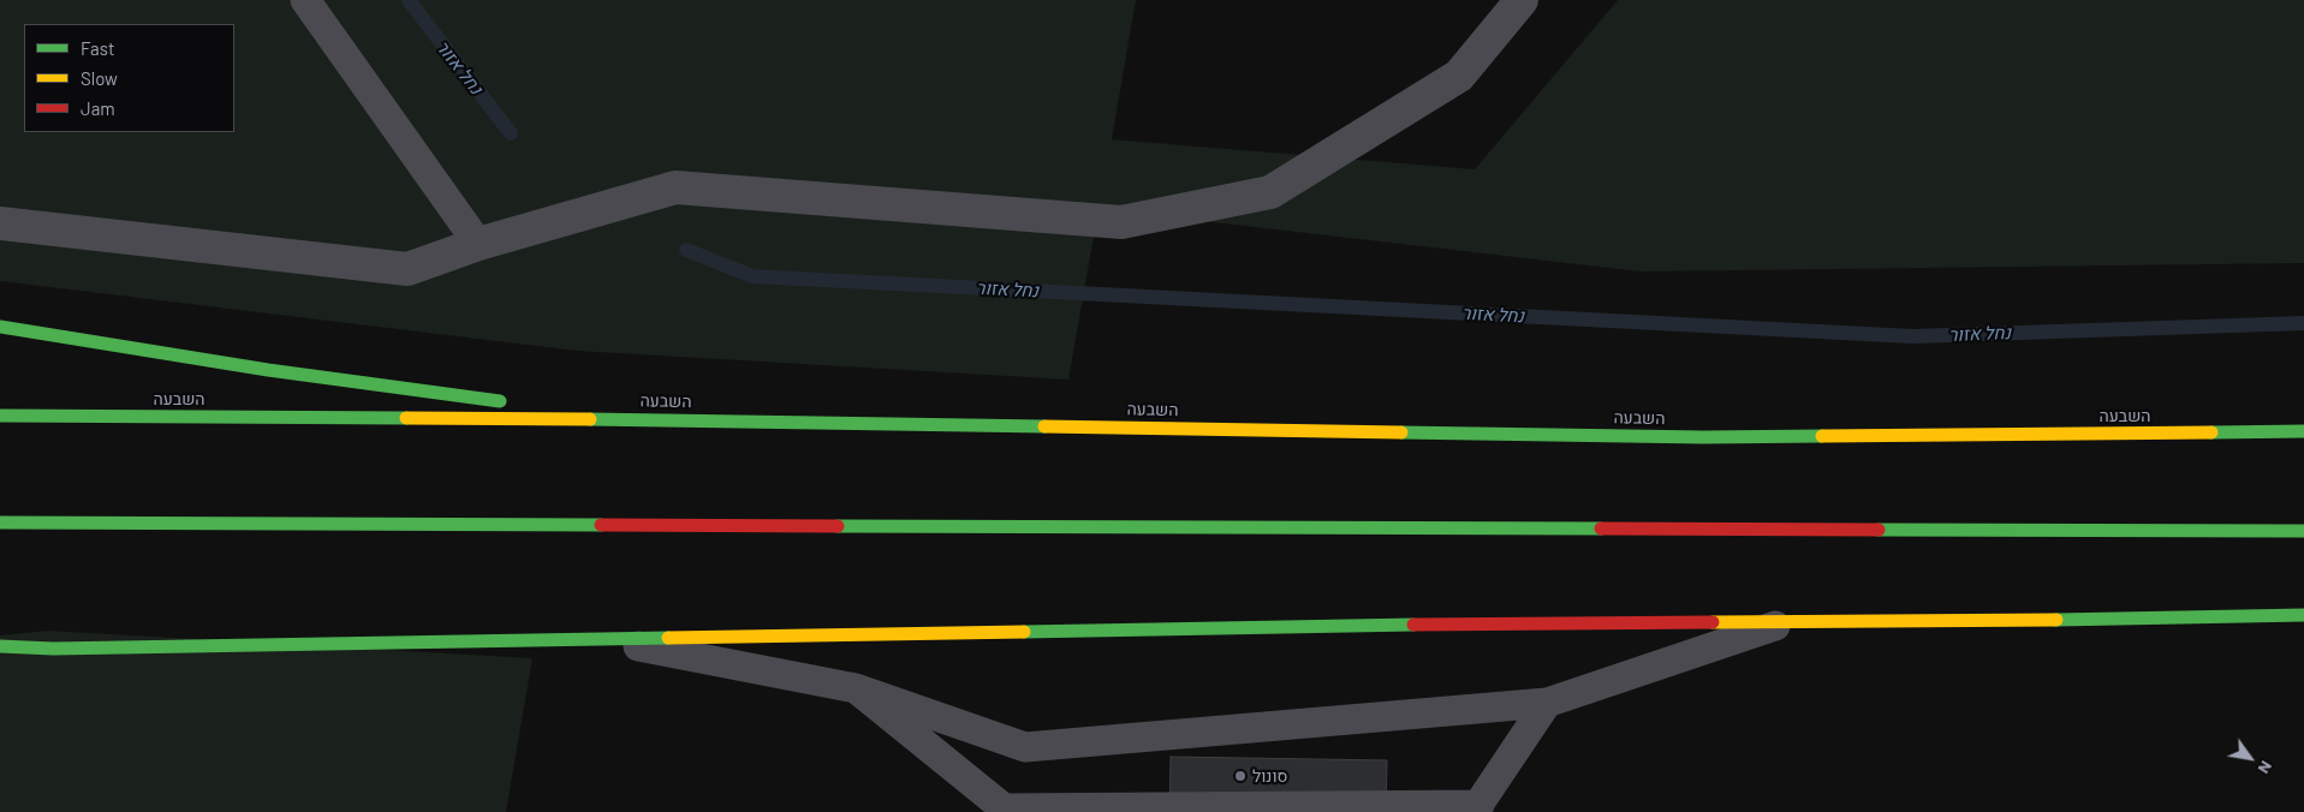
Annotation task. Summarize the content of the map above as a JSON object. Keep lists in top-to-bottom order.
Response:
{
  "streets": {
    "highway": ["השבעה"]
  },
  "water": ["נחל אזור"],
  "places": ["סונול"],
  "legend": ["Fast", "Slow", "Jam"],
  "north": "bottom right"
}
